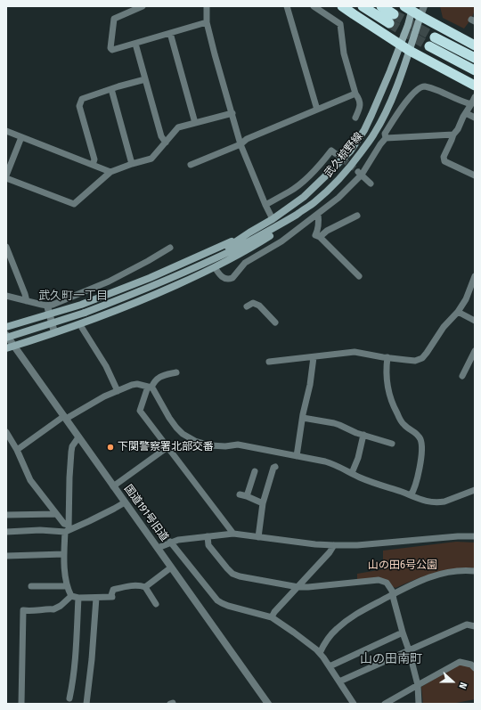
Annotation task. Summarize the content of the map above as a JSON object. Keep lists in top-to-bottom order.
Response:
{
  "streets": {
    "main road": ["武久椋野線"],
    "street": ["国道191号旧道"]
  },
  "districts": ["武久町一丁目", "山の田南町"],
  "parks": ["山の田6号公園"],
  "places": ["下関警察署北部交番"],
  "north": "right"
}
